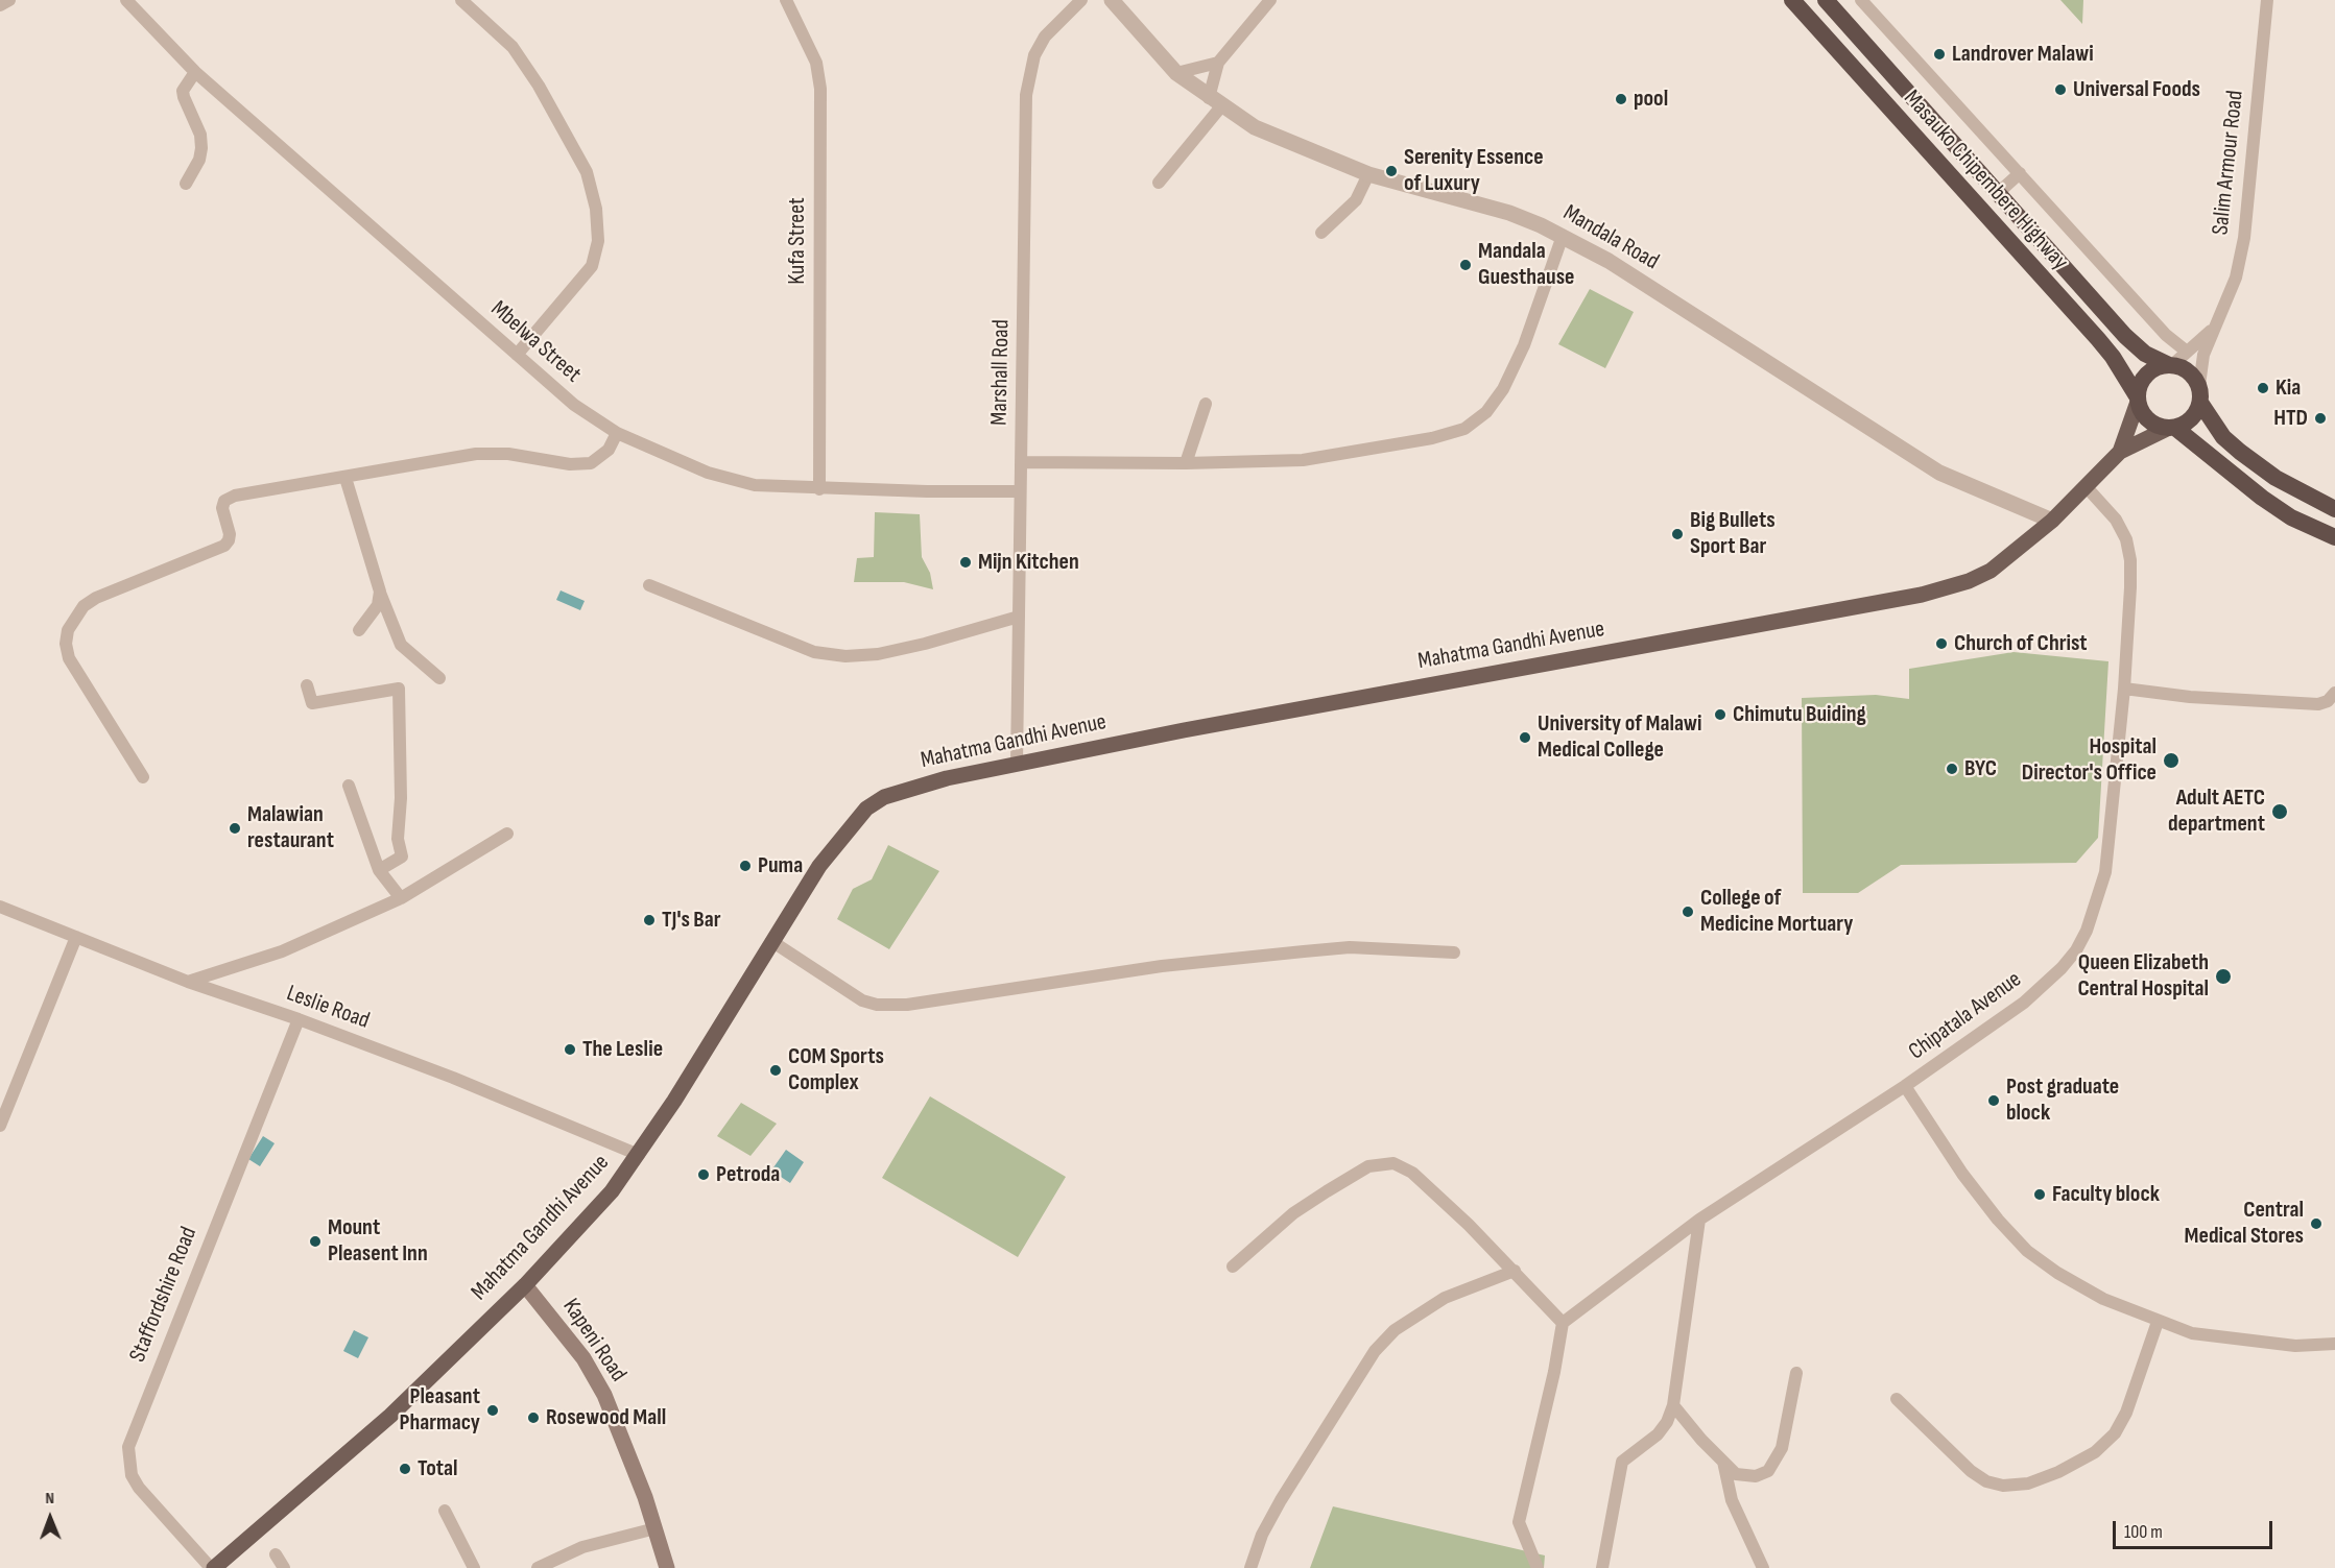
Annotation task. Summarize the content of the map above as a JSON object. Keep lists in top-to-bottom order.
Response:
{
  "streets": {
    "highway": ["Masauko Chipembere Highway"],
    "main road": ["Mahatma Gandhi Avenue", "Kapeni Road"],
    "street": [
      "Salim Armour Road",
      "Mandala Road",
      "Kufa Street",
      "Mbelwa Street",
      "Marshall Road",
      "Leslie Road",
      "Chipatala Avenue",
      "Staffordshire Road"
    ]
  },
  "crossings": [
    ["Salim Armour Road", "Masauko Chipembere Highway"],
    ["Salim Armour Road", "Mahatma Gandhi Avenue"],
    ["Masauko Chipembere Highway", "Mahatma Gandhi Avenue"],
    ["Mandala Road", "Mahatma Gandhi Avenue"],
    ["Kufa Street", "Mbelwa Street"],
    ["Mbelwa Street", "Marshall Road"],
    ["Marshall Road", "Mahatma Gandhi Avenue"],
    ["Mahatma Gandhi Avenue", "Leslie Road"],
    ["Mahatma Gandhi Avenue", "Chipatala Avenue"],
    ["Mahatma Gandhi Avenue", "Staffordshire Road"],
    ["Mahatma Gandhi Avenue", "Kapeni Road"],
    ["Leslie Road", "Staffordshire Road"]
  ],
  "places": [
    "Landrover Malawi",
    "Universal Foods",
    "pool",
    "Serenity Essence of Luxury",
    "Mandala Guesthause",
    "Kia",
    "HTD",
    "Big Bullets Sport Bar",
    "Mijn Kitchen",
    "Church of Christ",
    "Chimutu Buiding",
    "University of Malawi Medical College",
    "Hospital Director's Office",
    "BYC",
    "Adult AETC department",
    "Malawian restaurant",
    "Puma",
    "College of Medicine Mortuary",
    "TJ's Bar",
    "Queen Elizabeth Central Hospital",
    "The Leslie",
    "COM Sports Complex",
    "Post graduate block",
    "Petroda",
    "Faculty block",
    "Central Medical Stores",
    "Mount Pleasent Inn",
    "Pleasant Pharmacy",
    "Rosewood Mall",
    "Total"
  ],
  "scale_bar": "100 m",
  "north": "top"
}
